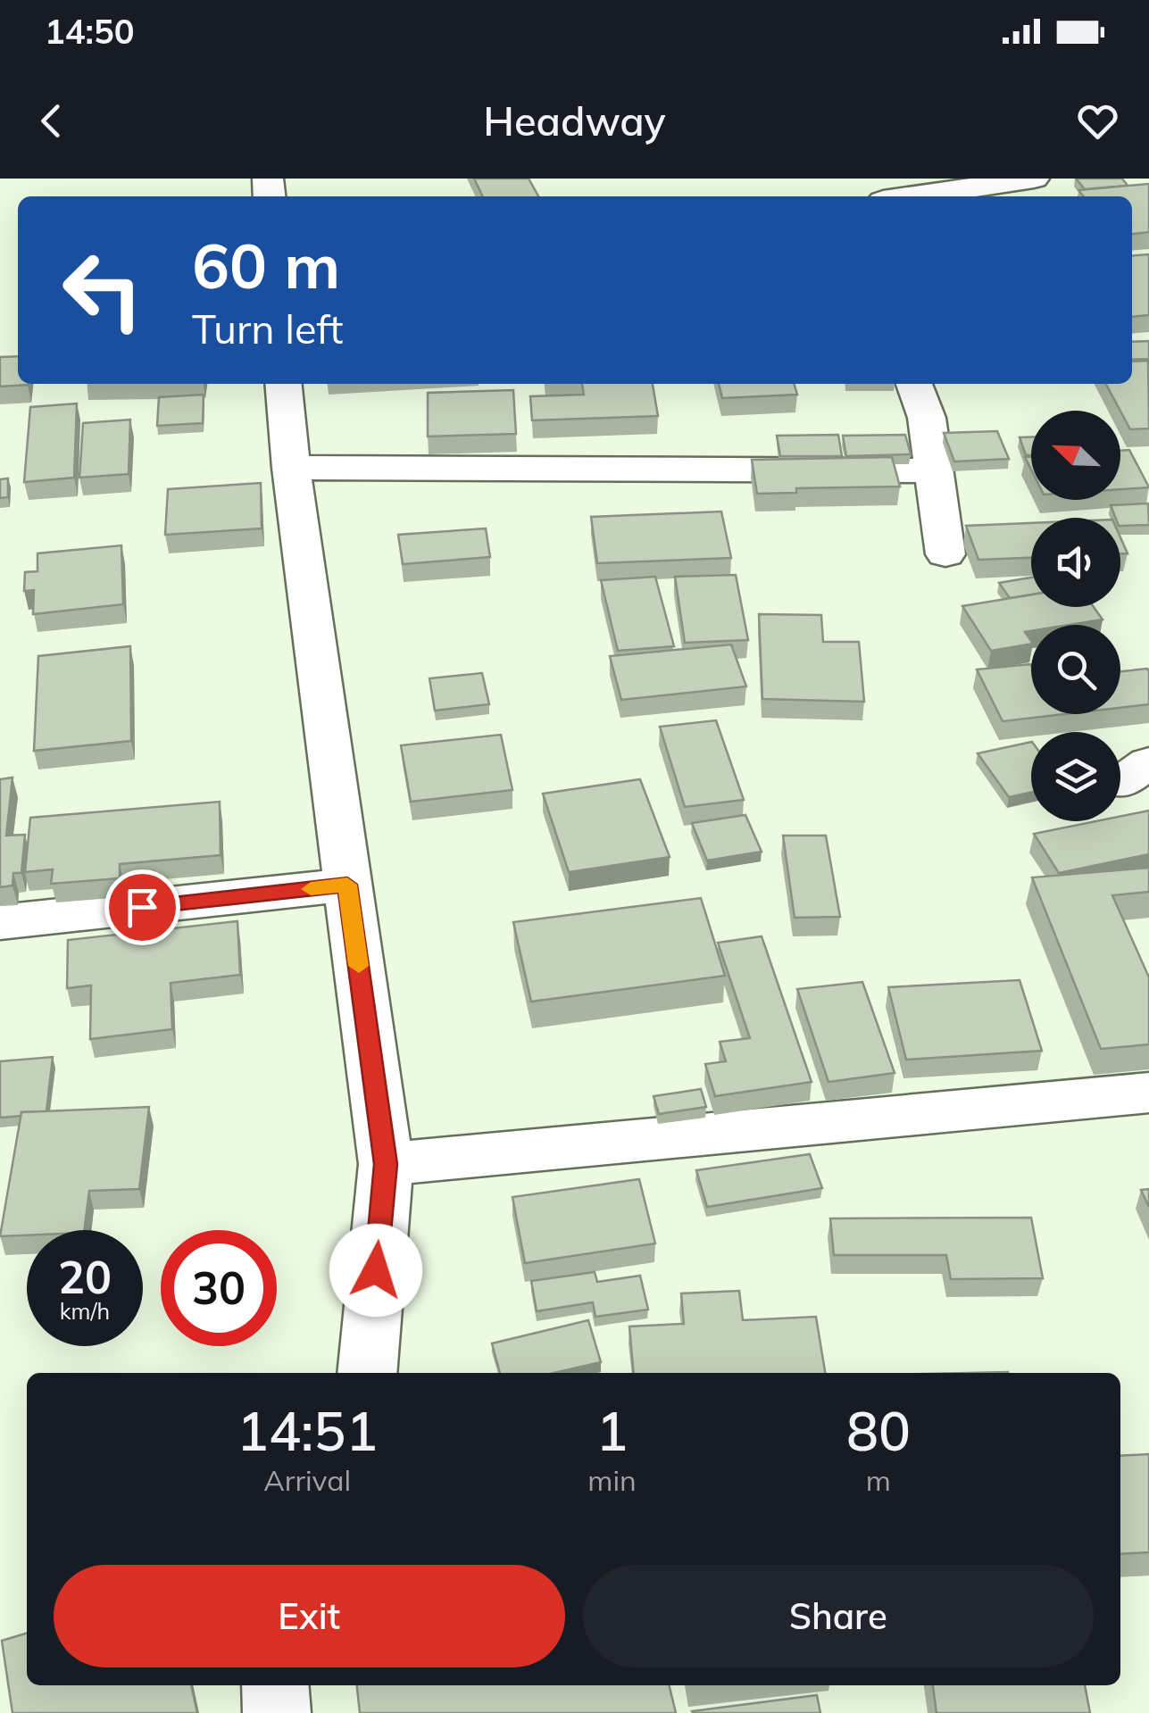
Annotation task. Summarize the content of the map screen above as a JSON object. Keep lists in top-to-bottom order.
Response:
{
  "north": "top left",
  "page": {
    "status": "14:50",
    "header": "Headway",
    "turn": ["60 m", "Turn left"],
    "speed": "20 km/h",
    "limit": "30",
    "eta": [
      "14:51",
      "Arrival",
      "1",
      "min",
      "80",
      "m"
    ],
    "buttons": ["Exit", "Share"]
  }
}
